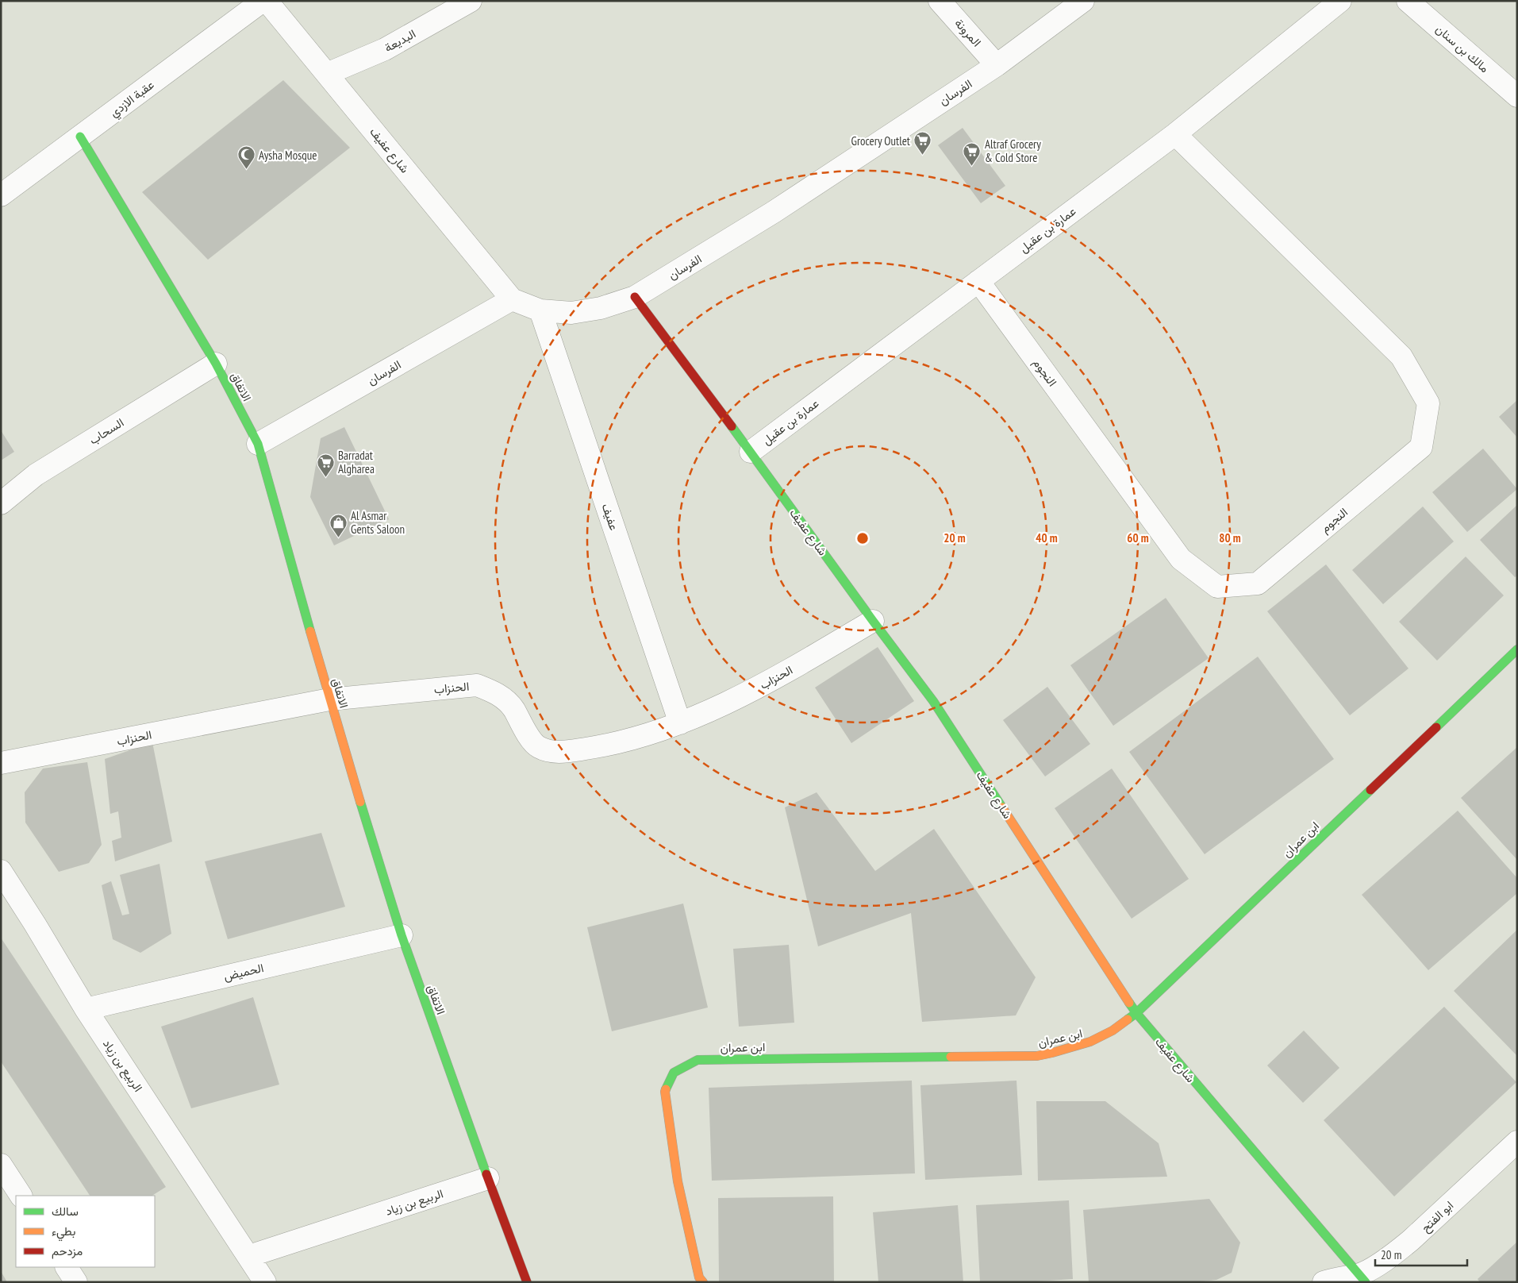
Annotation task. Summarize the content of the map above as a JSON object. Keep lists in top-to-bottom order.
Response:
{
  "streets": {
    "street": [
      "المرونة",
      "البديعة",
      "مالك بن سنان",
      "الفرسان",
      "عقبة الازدي",
      "شارع عفيف",
      "عمارة بن عقيل",
      "النجوم",
      "الاتفاق",
      "السحاب",
      "عفيف",
      "الحنزاب",
      "ابن عمران",
      "الحميض",
      "الربيع بن زياد",
      "ابو الفتح"
    ]
  },
  "crossings": [
    ["المرونة", "الفرسان"],
    ["البديعة", "شارع عفيف"],
    ["الفرسان", "شارع عفيف"],
    ["الفرسان", "الاتفاق"],
    ["الفرسان", "عفيف"],
    ["عقبة الازدي", "الاتفاق"],
    ["شارع عفيف", "عمارة بن عقيل"],
    ["شارع عفيف", "الحنزاب"],
    ["شارع عفيف", "ابن عمران"],
    ["شارع عفيف", "ابو الفتح"],
    ["عمارة بن عقيل", "النجوم"],
    ["الاتفاق", "السحاب"],
    ["الاتفاق", "الحنزاب"],
    ["الاتفاق", "الحميض"],
    ["الاتفاق", "الربيع بن زياد"],
    ["عفيف", "الحنزاب"],
    ["الحميض", "الربيع بن زياد"]
  ],
  "places": {
    "supermarket": ["Grocery Outlet", "Altraf Grocery & Cold Store", "Barradat Algharea"],
    "mosque": ["Aysha Mosque"],
    "shop": ["Al Asmar Gents Saloon"]
  },
  "legend": ["سالك", "بطيء", "مزدحم"],
  "scale_bar": "20 m",
  "rings": [
    "20 m",
    "40 m",
    "60 m",
    "80 m"
  ]
}
